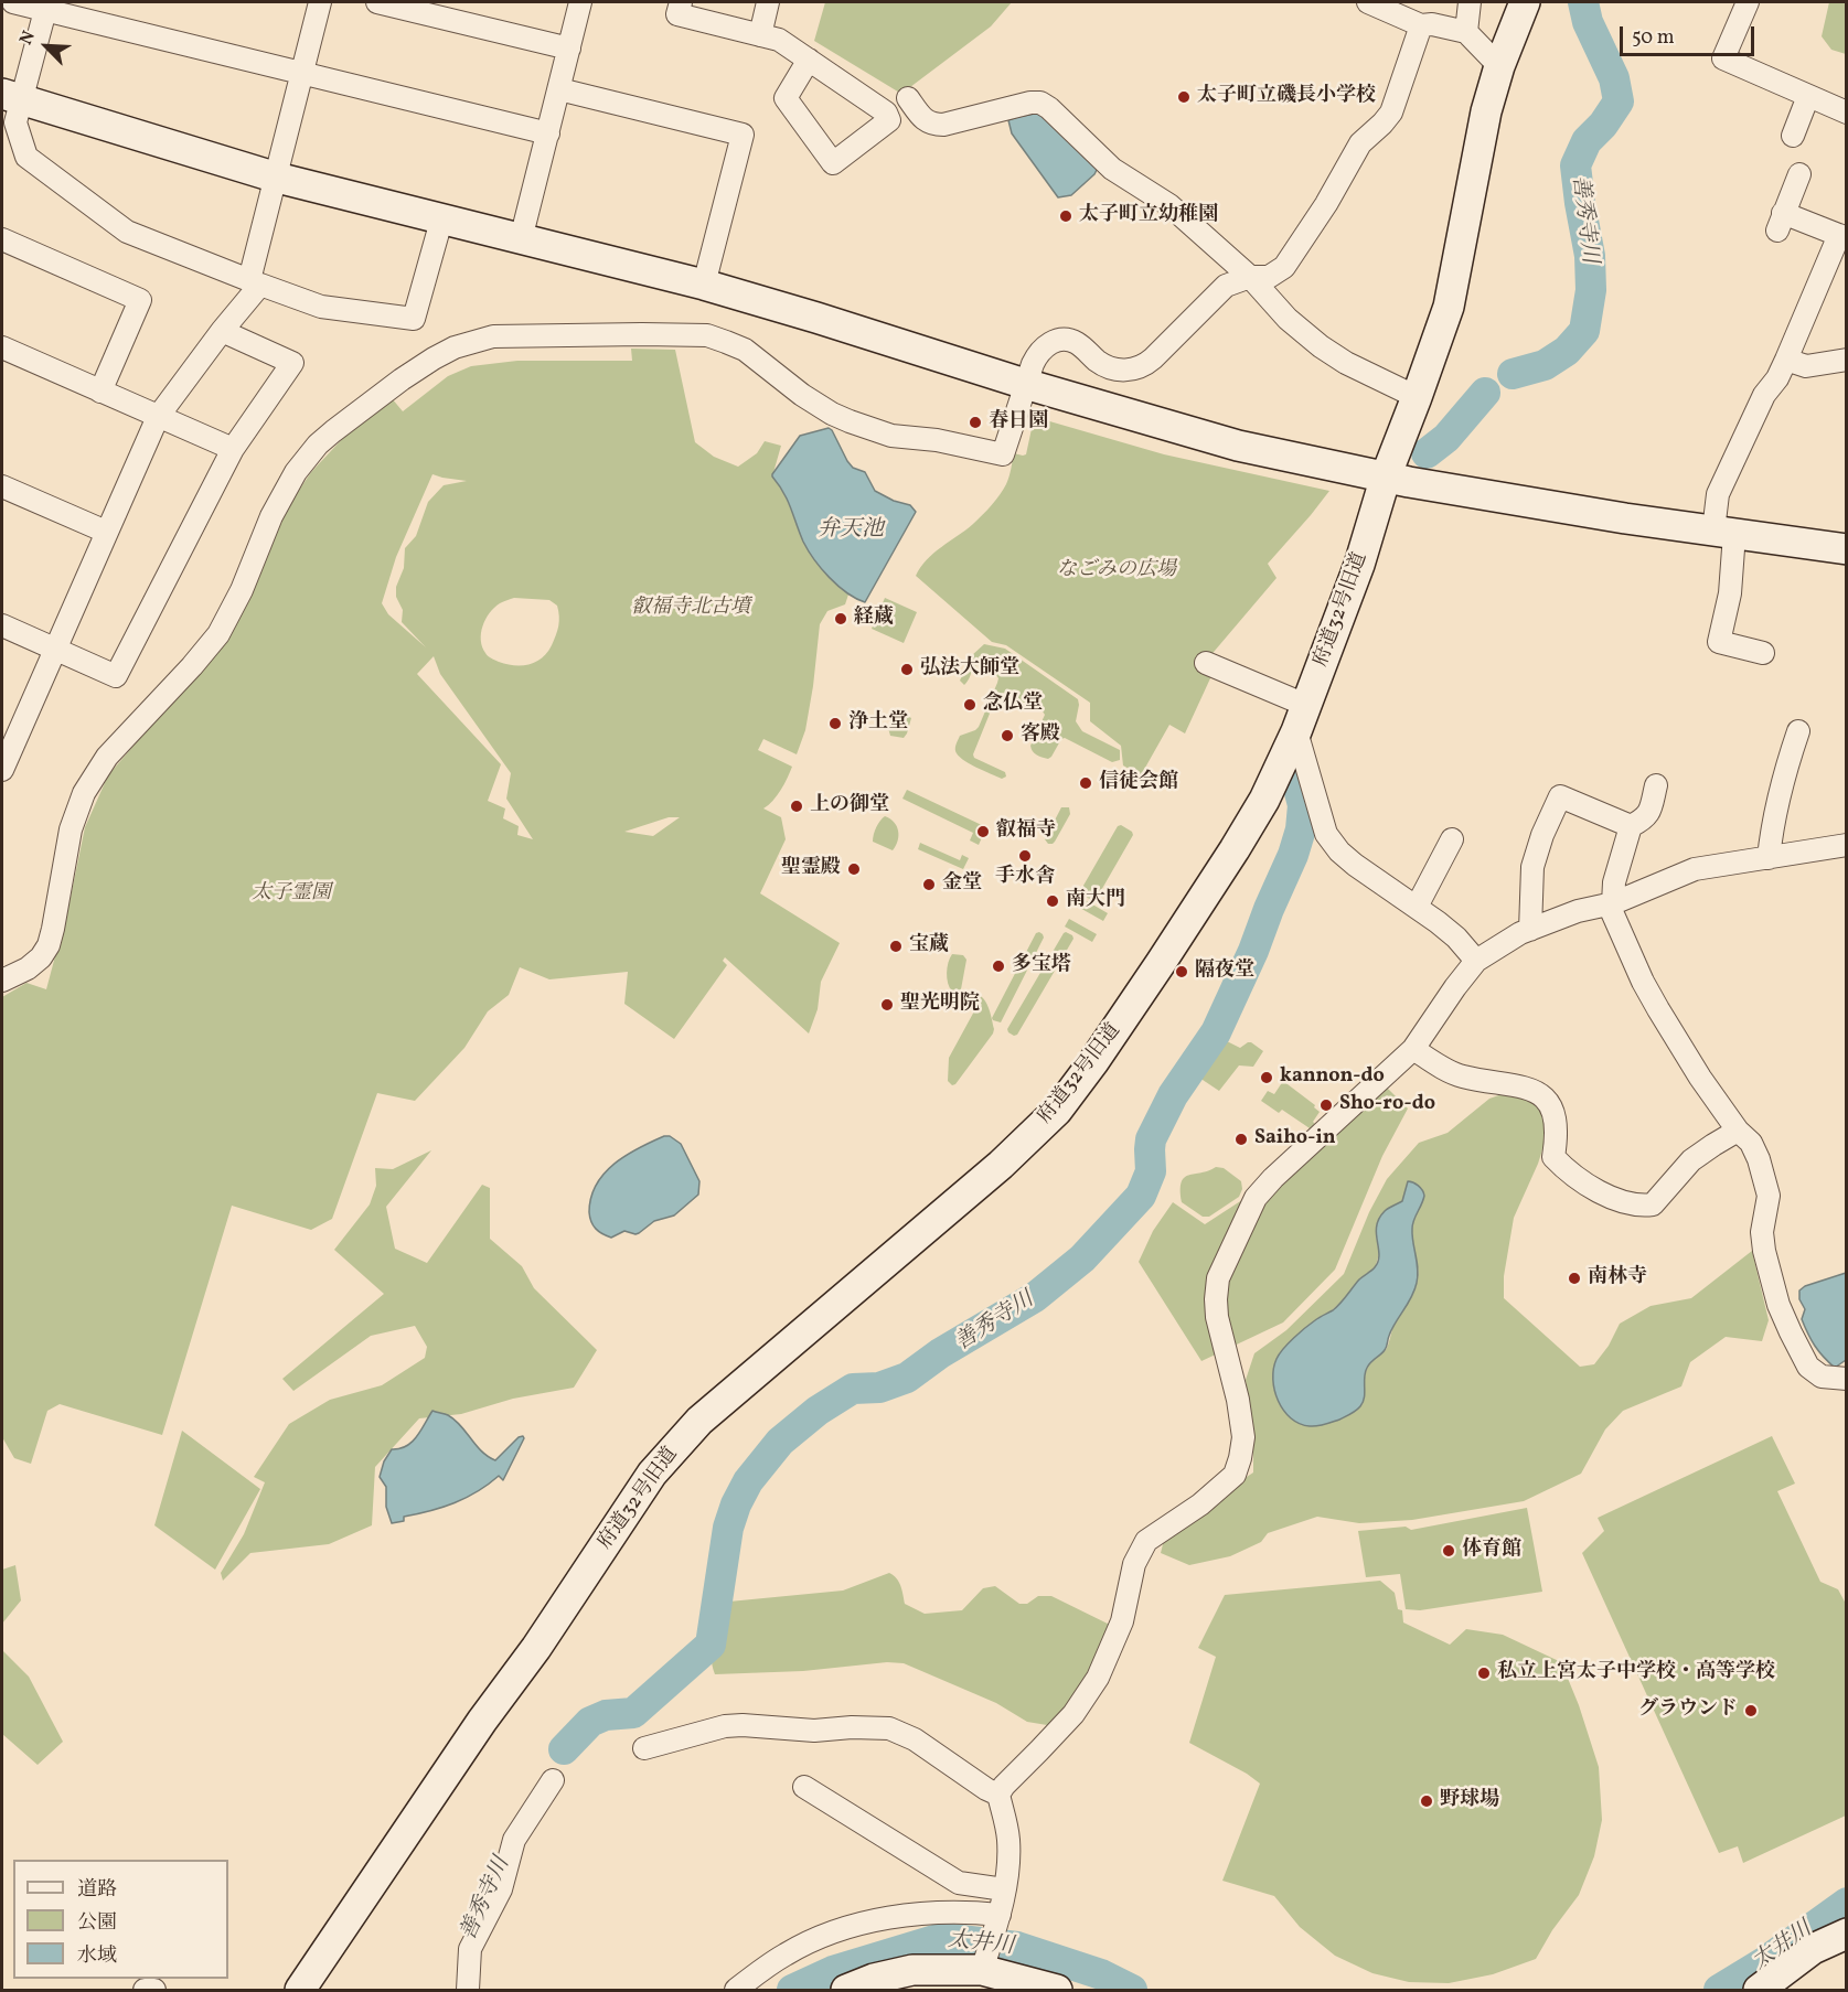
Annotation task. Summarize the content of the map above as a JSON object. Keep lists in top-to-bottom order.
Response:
{
  "streets": {
    "street": ["府道32号旧道"]
  },
  "water": ["善秀寺川", "弁天池", "太井川"],
  "parks": ["なごみの広場", "叡福寺北古墳", "太子霊園"],
  "places": [
    "太子町立磯長小学校",
    "太子町立幼稚園",
    "春日園",
    "経蔵",
    "弘法大師堂",
    "念仏堂",
    "浄土堂",
    "客殿",
    "信徒会館",
    "上の御堂",
    "叡福寺",
    "手水舎",
    "聖霊殿",
    "金堂",
    "南大門",
    "宝蔵",
    "多宝塔",
    "隔夜堂",
    "聖光明院",
    "kannon-do",
    "Sho-ro-do",
    "Saiho-in",
    "南林寺",
    "体育館",
    "私立上宮太子中学校・高等学校",
    "グラウンド",
    "野球場"
  ],
  "legend": ["道路", "公園", "水域"],
  "scale_bar": "50 m",
  "north": "top left"
}
